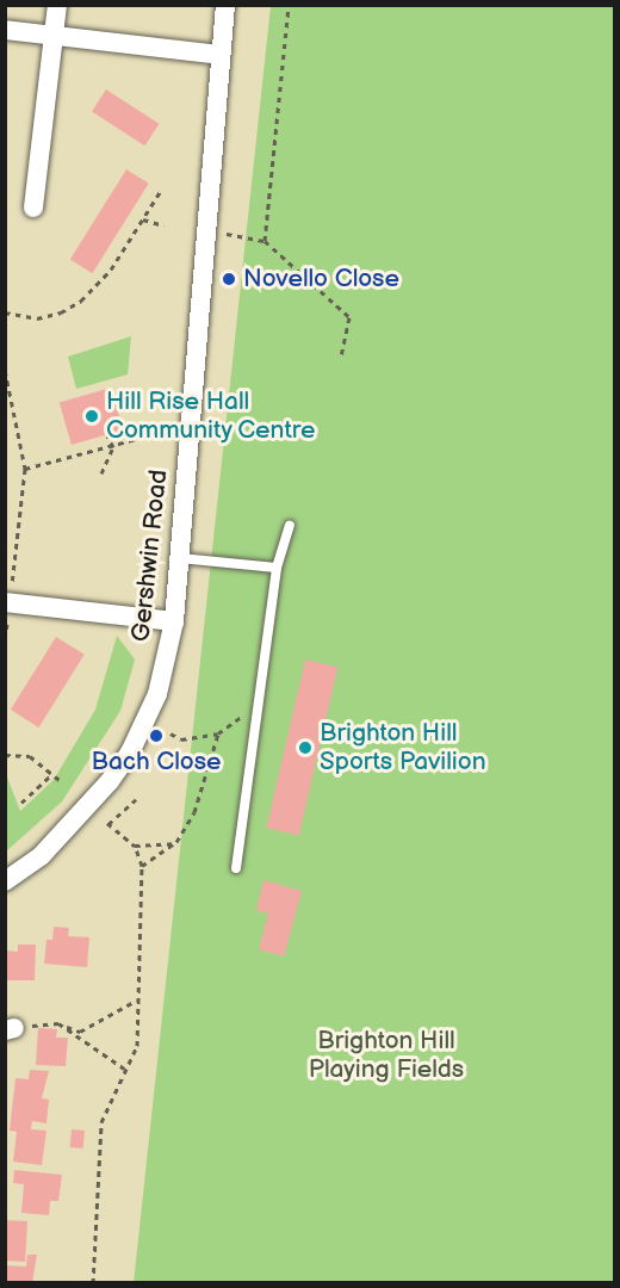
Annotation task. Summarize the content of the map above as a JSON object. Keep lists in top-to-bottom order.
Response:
{
  "streets": {
    "street": ["Gershwin Road"]
  },
  "parks": ["Brighton Hill Playing Fields"],
  "places": [
    "Novello Close",
    "Hill Rise Hall Community Centre",
    "Bach Close",
    "Brighton Hill Sports Pavilion"
  ]
}
